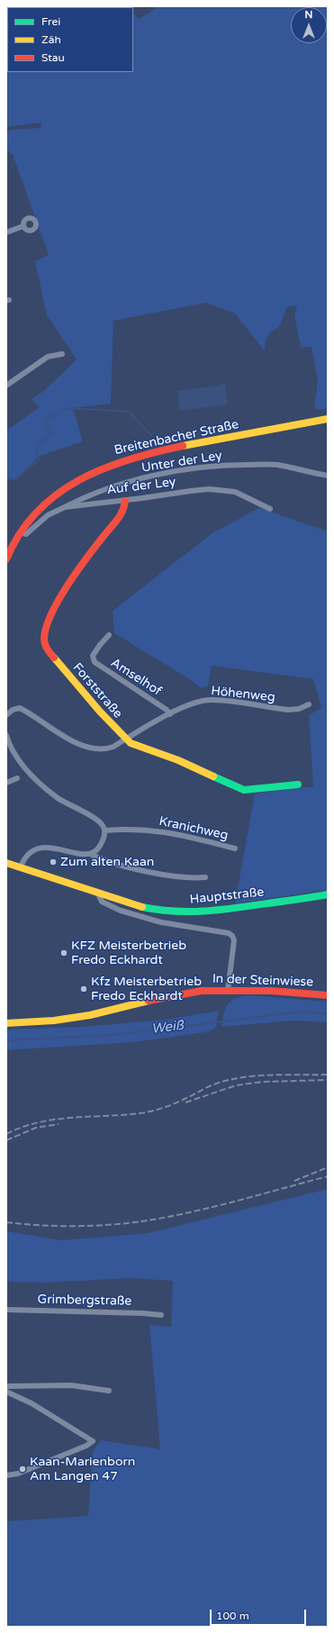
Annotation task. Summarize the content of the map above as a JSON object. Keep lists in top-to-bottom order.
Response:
{
  "streets": {
    "street": [
      "Breitenbacher Straße",
      "Unter der Ley",
      "Auf der Ley",
      "Amselhof",
      "Forststraße",
      "Höhenweg",
      "Kranichweg",
      "Hauptstraße",
      "In der Steinwiese",
      "Grimbergstraße"
    ]
  },
  "crossings": [
    ["Breitenbacher Straße", "Auf der Ley"],
    ["Unter der Ley", "Auf der Ley"],
    ["Auf der Ley", "Forststraße"],
    ["Amselhof", "Höhenweg"],
    ["Forststraße", "Höhenweg"]
  ],
  "water": ["Weiß"],
  "places": [
    "Zum alten Kaan",
    "KFZ Meisterbetrieb Fredo Eckhardt",
    "Kfz Meisterbetrieb Fredo Eckhardt",
    "Kaan-Marienborn Am Langen 47"
  ],
  "legend": ["Frei", "Zäh", "Stau"],
  "scale_bar": "100 m",
  "north": "top"
}
